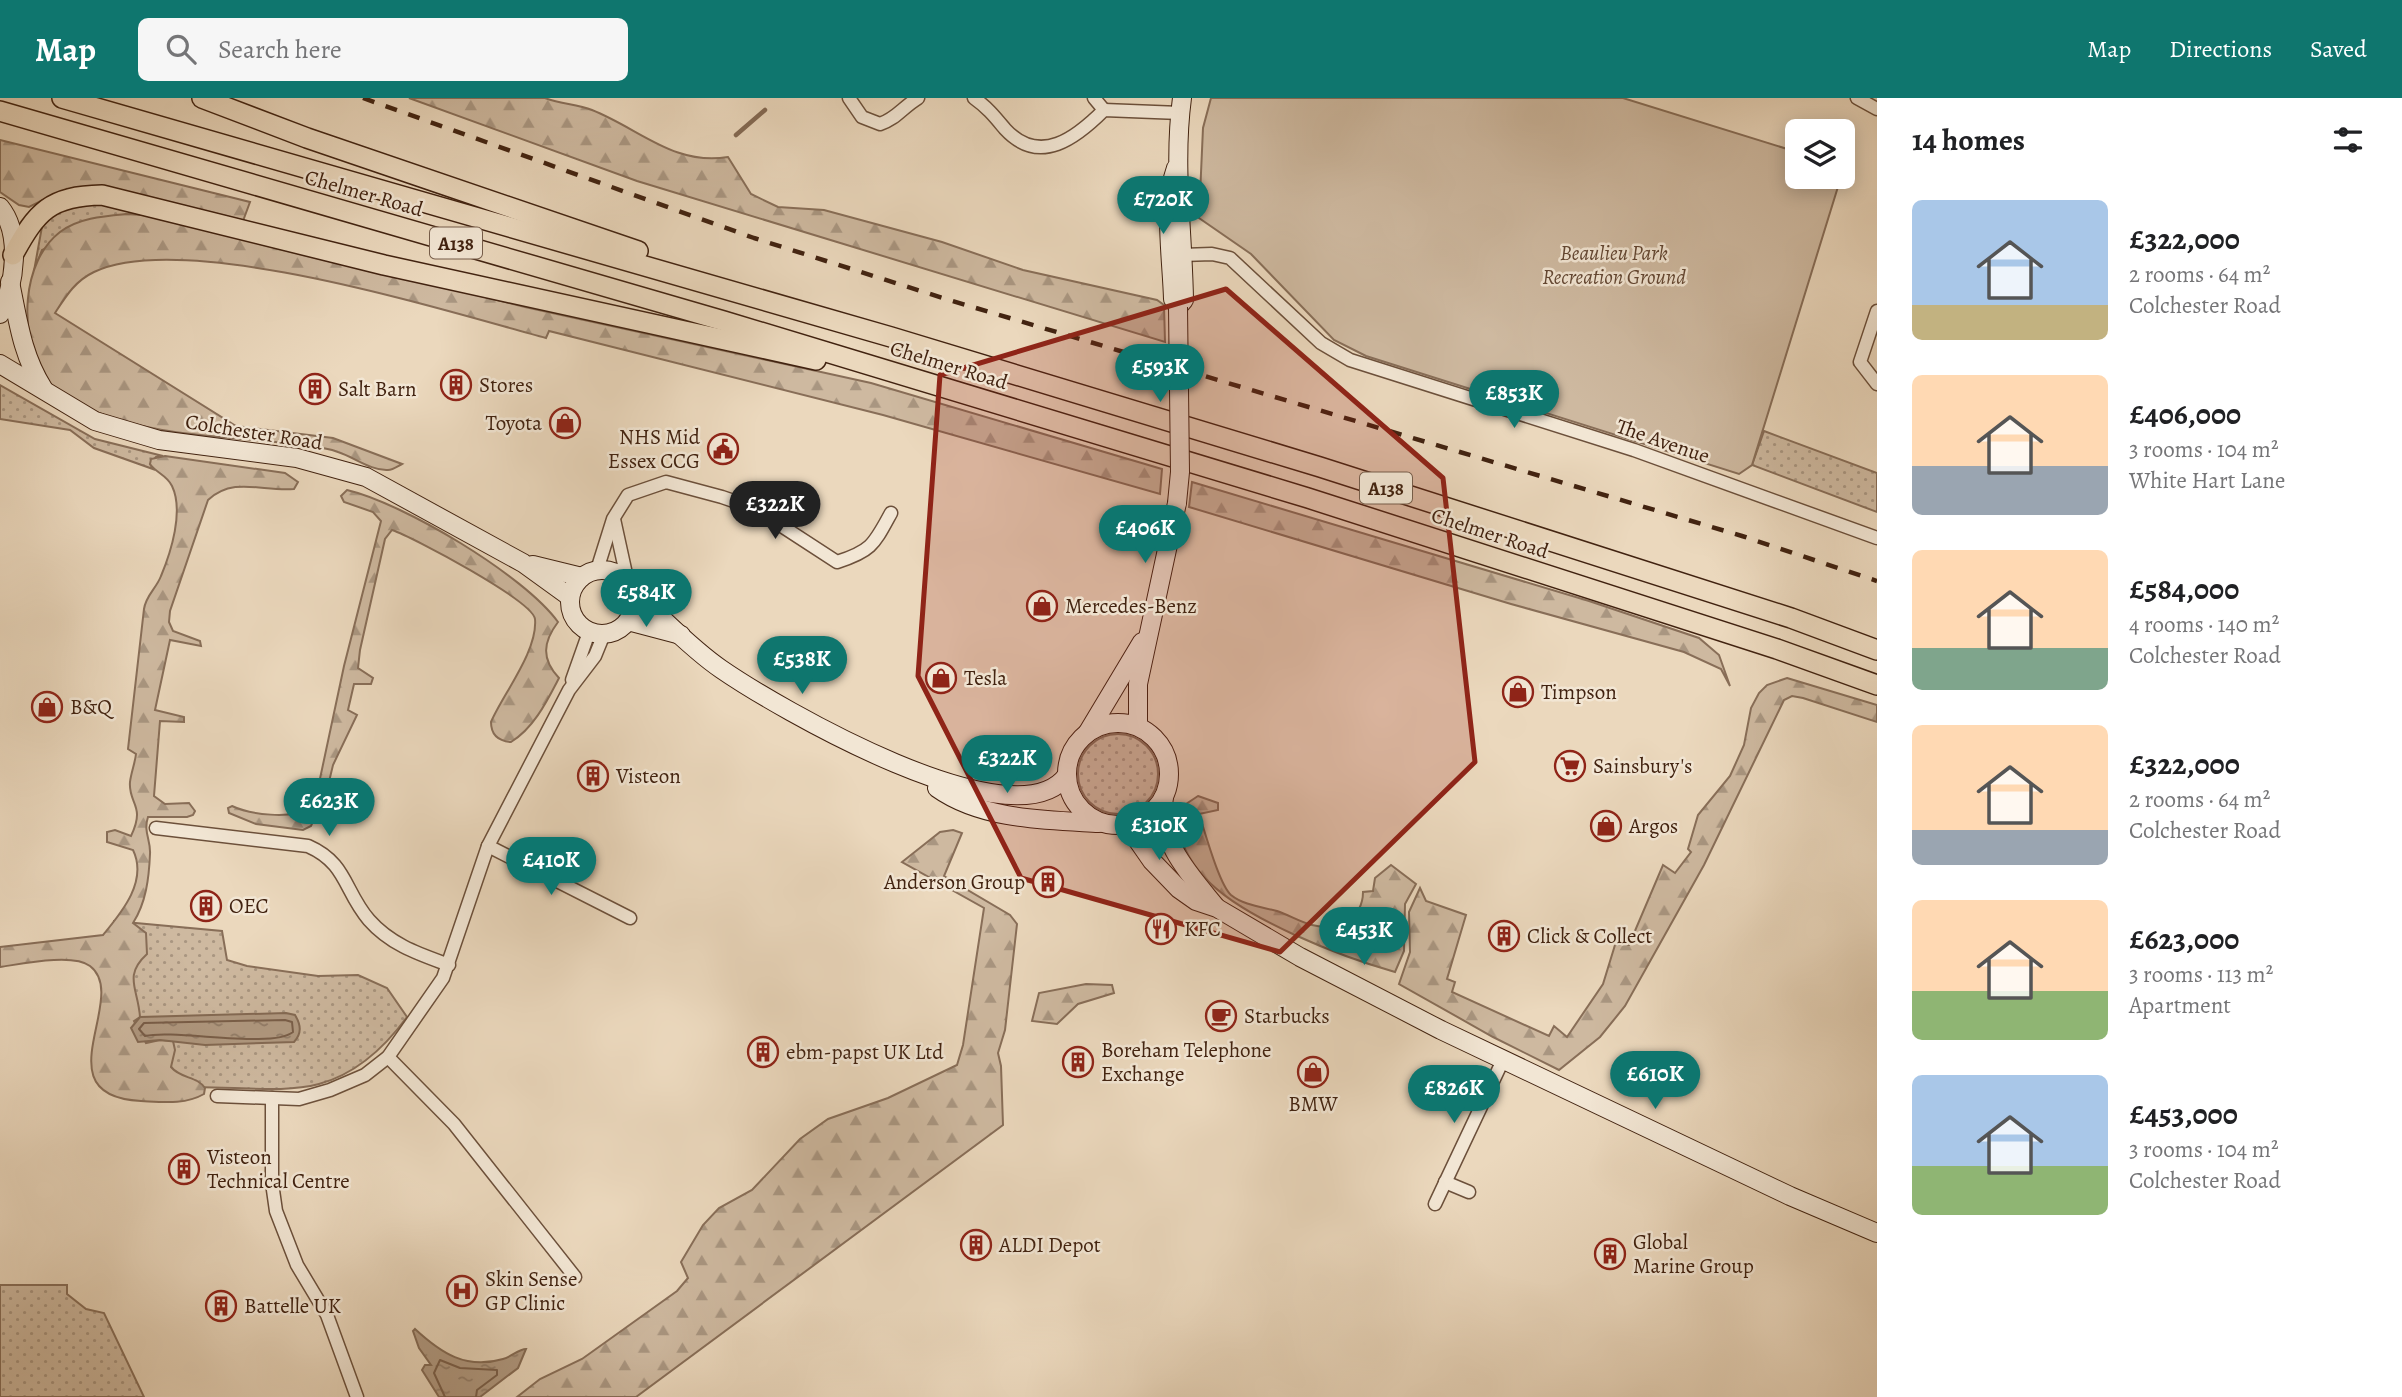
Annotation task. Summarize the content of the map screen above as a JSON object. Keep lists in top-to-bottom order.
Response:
{
  "streets": {
    "main road": ["Chelmer Road", "A138", "Colchester Road"],
    "street": ["The Avenue"]
  },
  "crossings": [
    ["Chelmer Road", "A138"]
  ],
  "parks": ["Beaulieu Park Recreation Ground"],
  "places": {
    "building": [
      "Stores",
      "Salt Barn",
      "Visteon",
      "Anderson Group",
      "OEC",
      "Click & Collect",
      "ebm-papst UK Ltd",
      "Boreham Telephone Exchange",
      "Visteon Technical Centre",
      "ALDI Depot",
      "Global Marine Group",
      "Battelle UK"
    ],
    "shop": [
      "Toyota",
      "Mercedes-Benz",
      "Tesla",
      "Timpson",
      "B&Q",
      "Argos",
      "BMW"
    ],
    "public building": ["NHS Mid Essex CCG"],
    "supermarket": ["Sainsbury's"],
    "restaurant": ["KFC"],
    "cafe": ["Starbucks"],
    "hospital": ["Skin Sense GP Clinic"]
  },
  "page": {
    "header": "Map",
    "search": "Search here",
    "nav": ["Map", "Directions", "Saved"],
    "heading": "14 homes",
    "price": [
      "£720K",
      "£593K",
      "£853K",
      "£322K",
      "£406K",
      "£584K",
      "£538K",
      "£322K",
      "£623K",
      "£310K",
      "£410K",
      "£453K",
      "£610K",
      "£826K"
    ],
    "list": [
      {
        "name": "£322,000",
        "note": "2 rooms · 64 m² · Colchester Road"
      },
      {
        "name": "£406,000",
        "note": "3 rooms · 104 m² · White Hart Lane"
      },
      {
        "name": "£584,000",
        "note": "4 rooms · 140 m² · Colchester Road"
      },
      {
        "name": "£322,000",
        "note": "2 rooms · 64 m² · Colchester Road"
      },
      {
        "name": "£623,000",
        "note": "3 rooms · 113 m² · Apartment"
      },
      {
        "name": "£453,000",
        "note": "3 rooms · 104 m² · Colchester Road"
      }
    ]
  }
}
